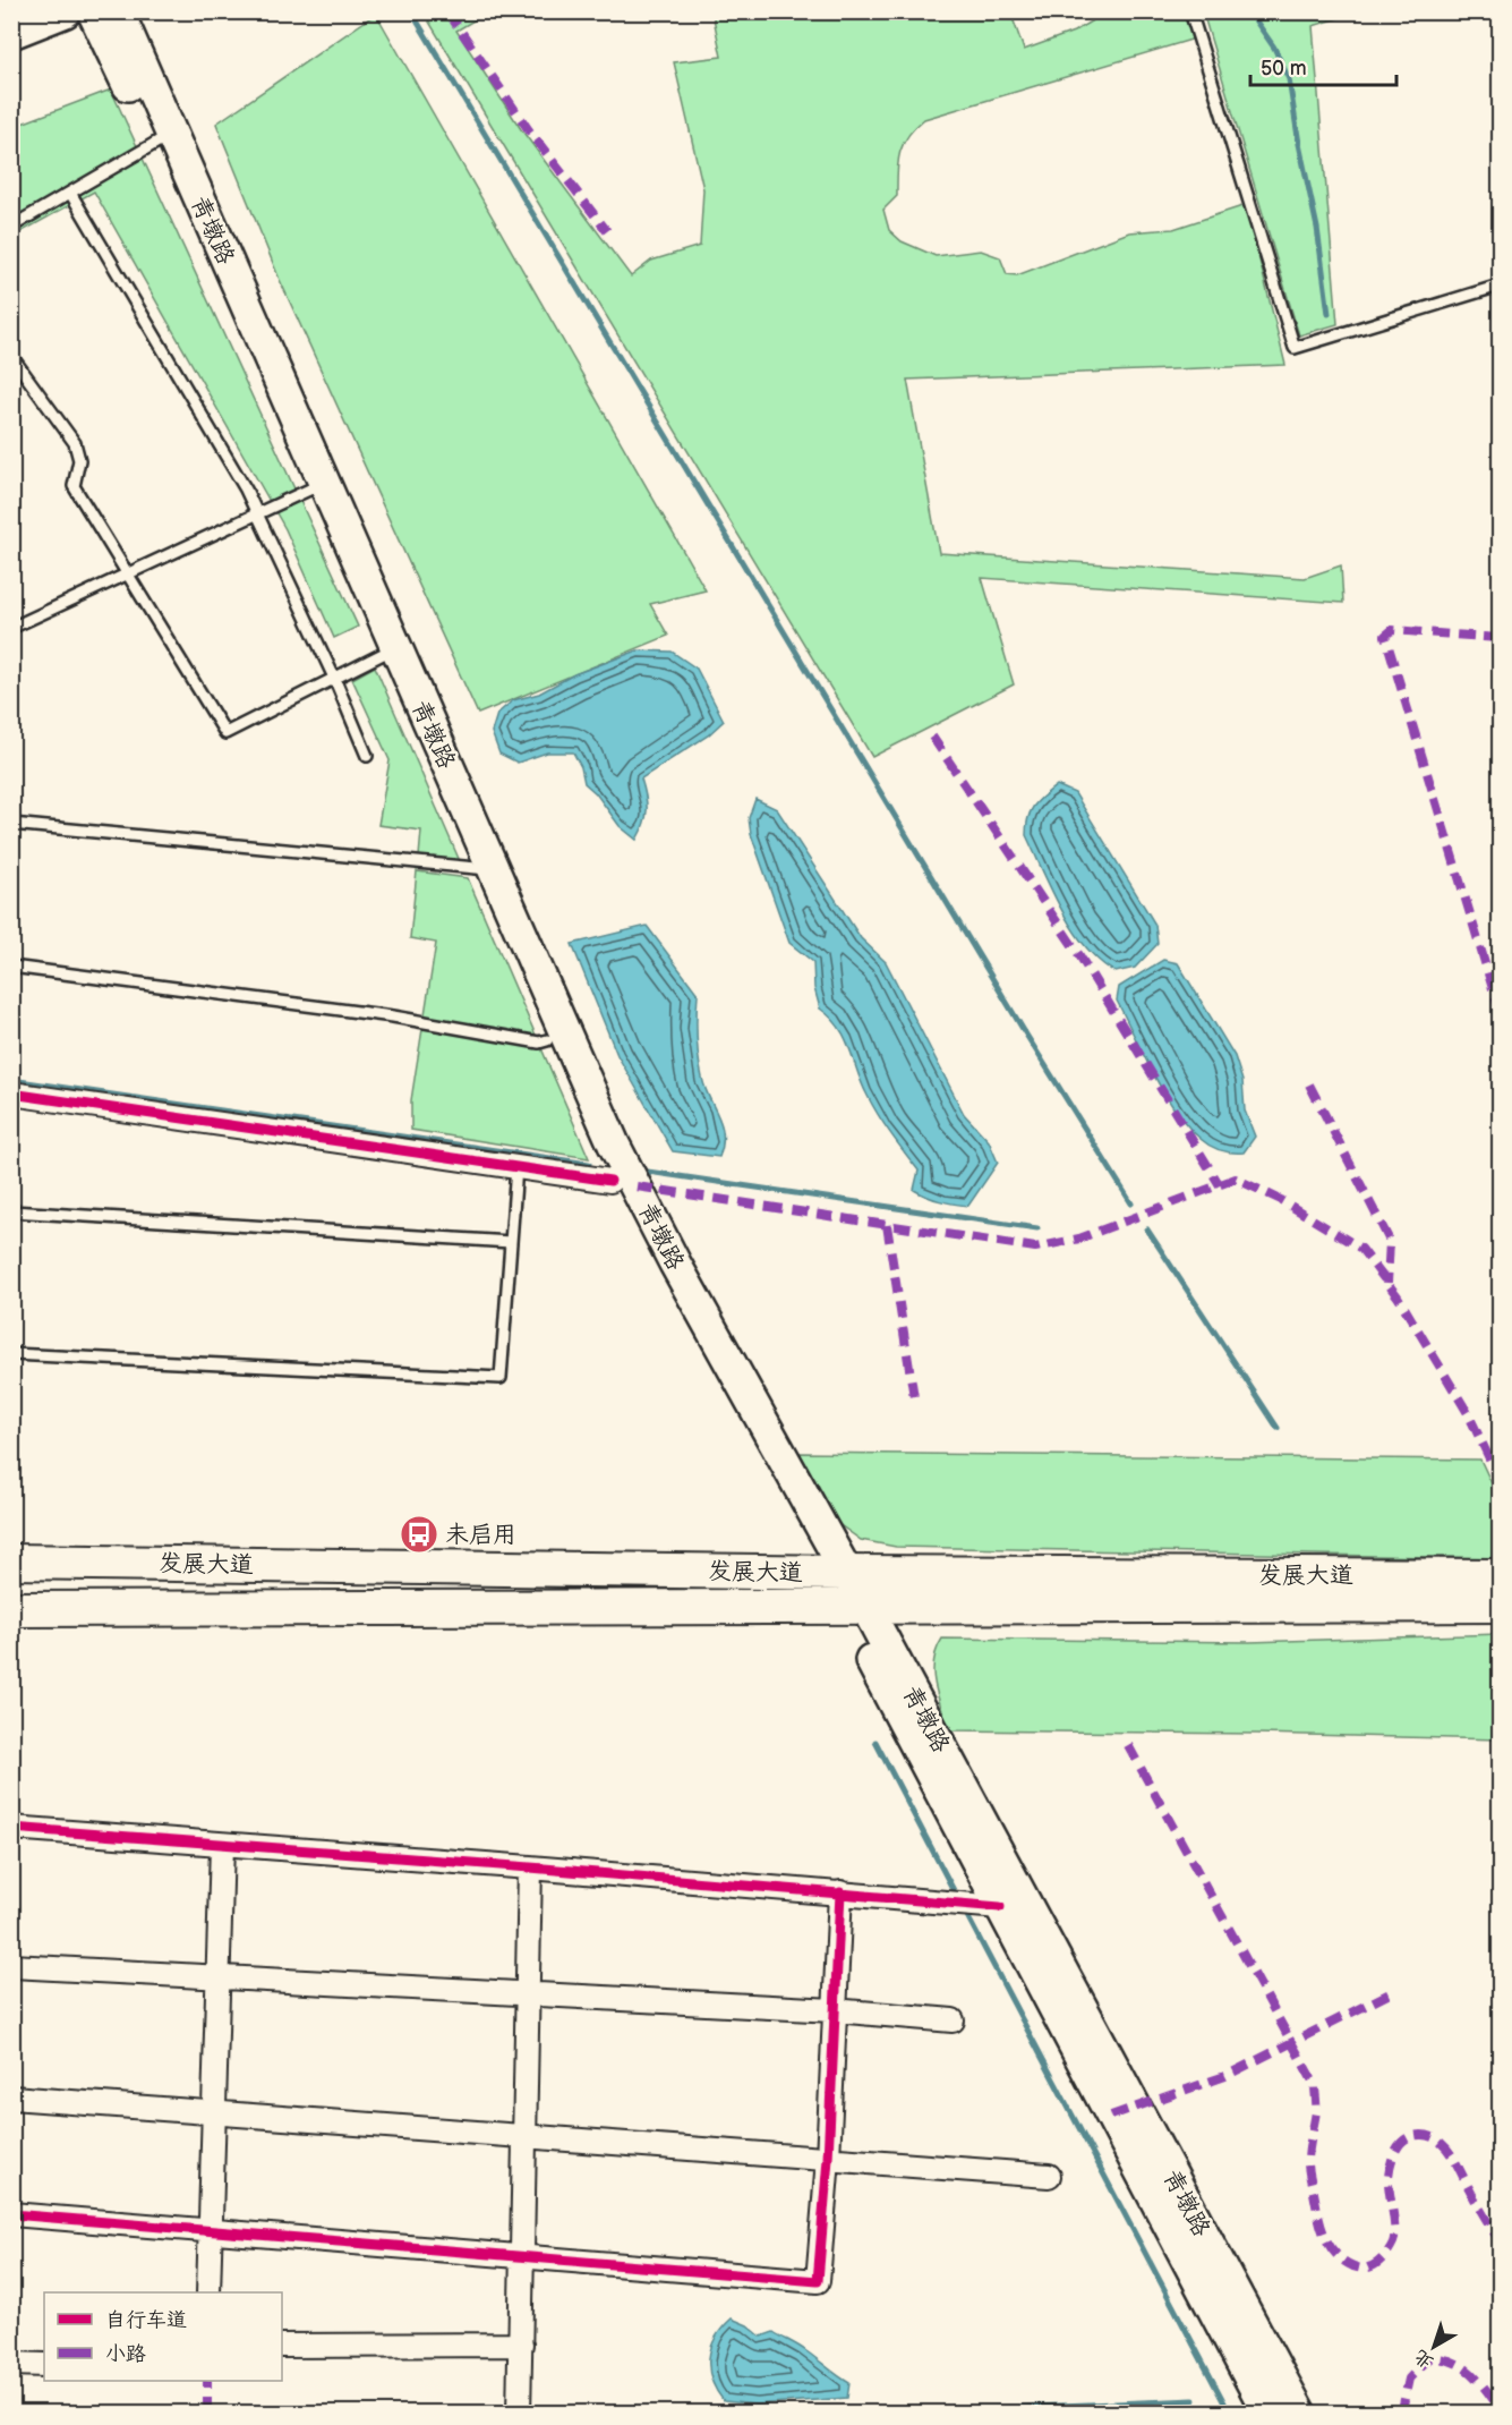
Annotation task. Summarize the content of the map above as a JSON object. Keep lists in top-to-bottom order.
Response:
{
  "streets": {
    "main road": ["青墩路", "发展大道"]
  },
  "crossings": [
    ["青墩路", "发展大道"]
  ],
  "places": {
    "bus stop": ["未启用"]
  },
  "legend": ["自行车道", "小路"],
  "scale_bar": "50 m",
  "north": "bottom left"
}
